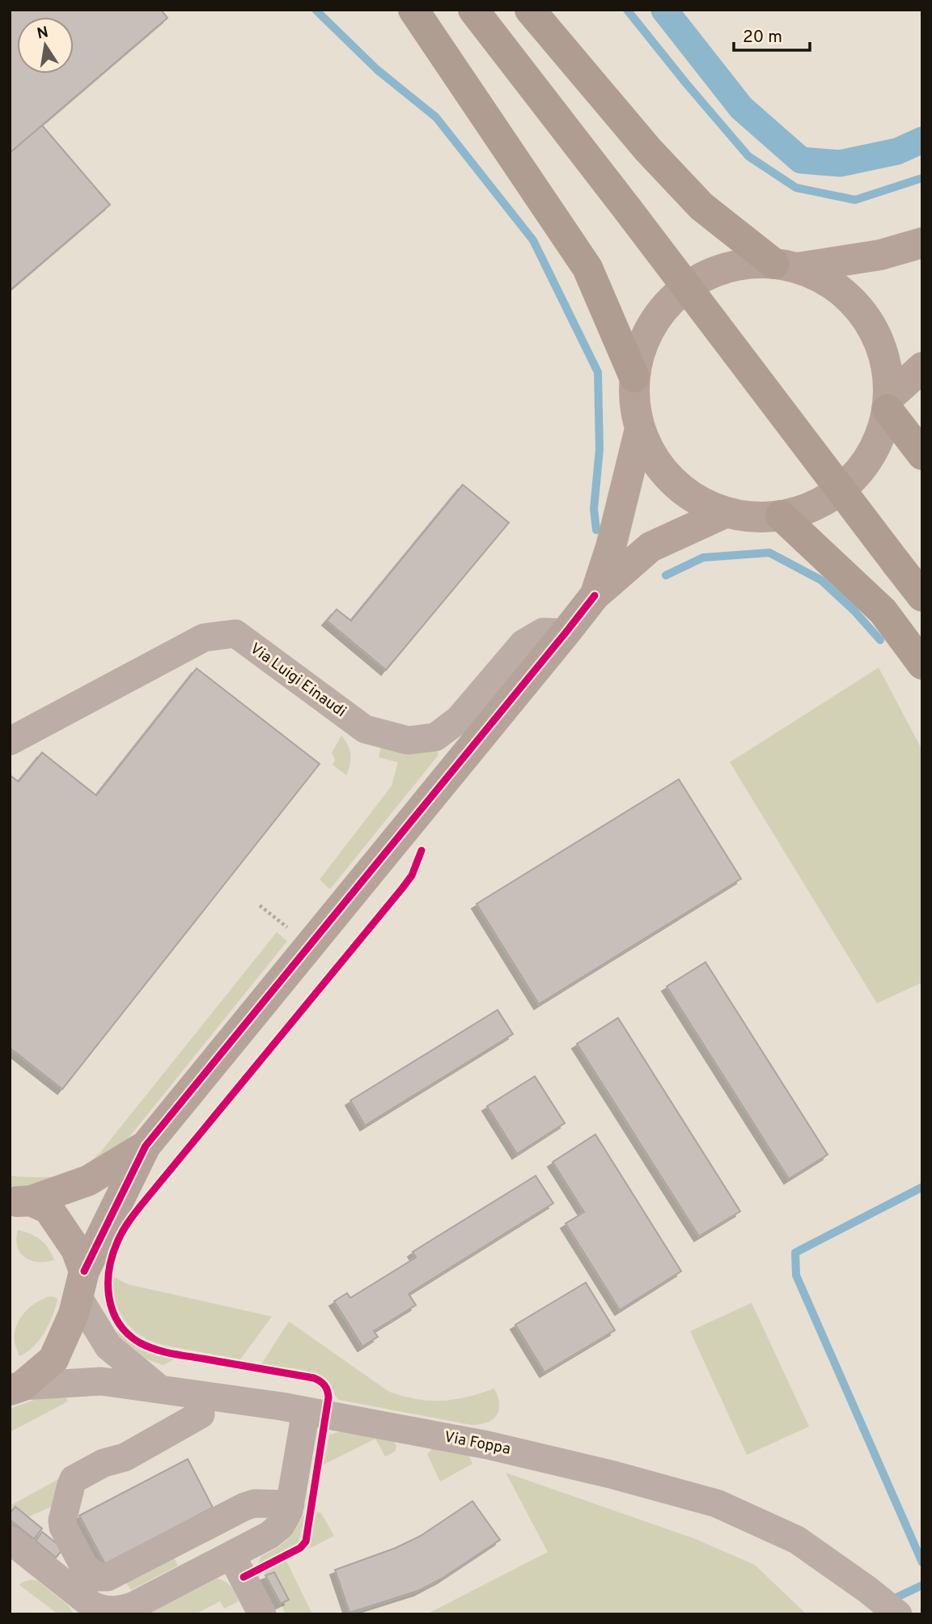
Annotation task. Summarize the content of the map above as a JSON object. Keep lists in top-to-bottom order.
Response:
{
  "streets": {
    "street": ["Via Luigi Einaudi", "Via Foppa"]
  },
  "scale_bar": "20 m",
  "north": "top"
}
